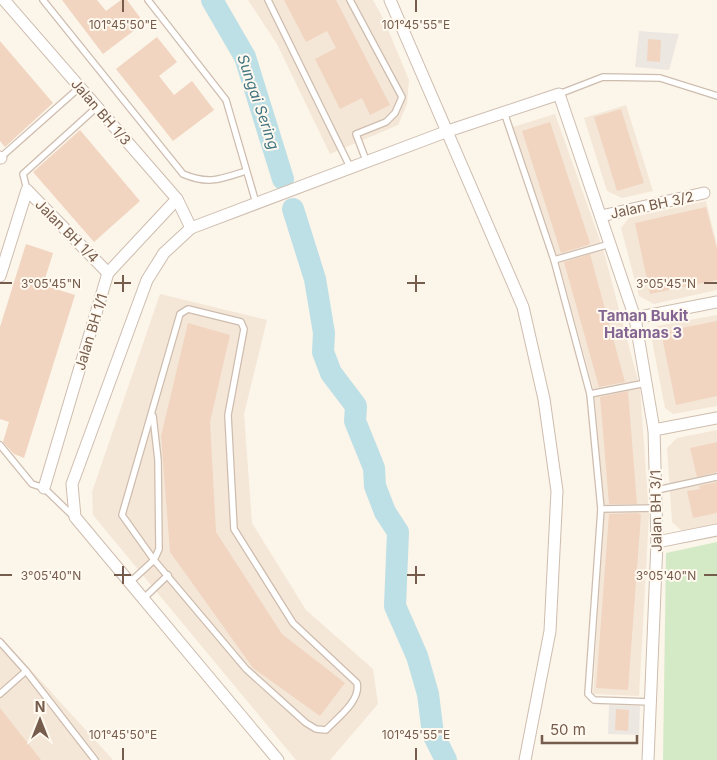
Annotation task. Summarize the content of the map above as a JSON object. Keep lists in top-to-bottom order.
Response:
{
  "streets": {
    "street": [
      "Jalan BH 1/3",
      "Jalan BH 3/2",
      "Jalan BH 1/4",
      "Jalan BH 1/1",
      "Jalan BH 3/1"
    ]
  },
  "crossings": [
    ["Jalan BH 1/3", "Jalan BH 1/1"],
    ["Jalan BH 3/2", "Jalan BH 3/1"],
    ["Jalan BH 1/4", "Jalan BH 1/1"]
  ],
  "districts": ["Taman Bukit Hatamas 3"],
  "water": ["Sungai Sering"],
  "scale_bar": "50 m",
  "north": "top",
  "coordinates": [
    "101°45'50\"E",
    "101°45'55\"E",
    "3°05'45\"N",
    "3°05'40\"N"
  ]
}
